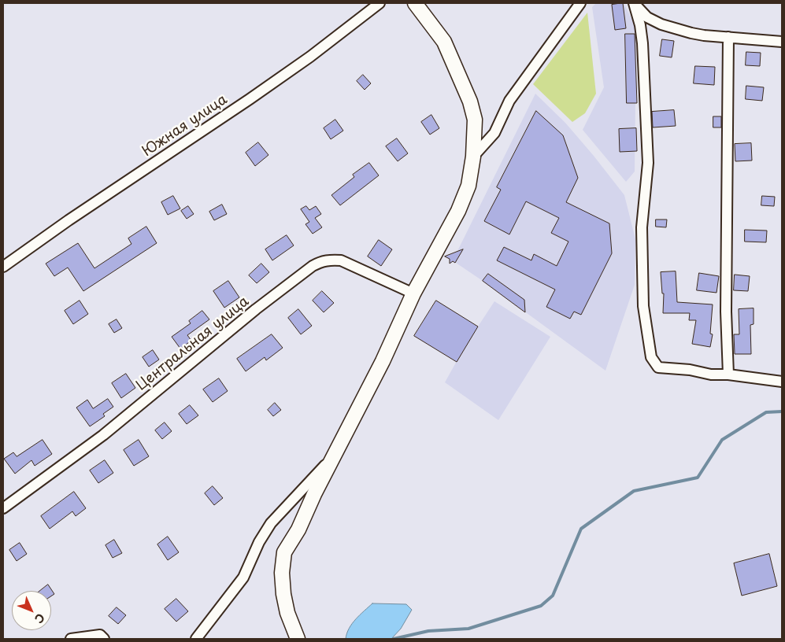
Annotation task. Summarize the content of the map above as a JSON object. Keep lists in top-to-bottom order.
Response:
{
  "streets": {
    "street": ["Южная улица", "Центральная улица"]
  },
  "north": "bottom right"
}
